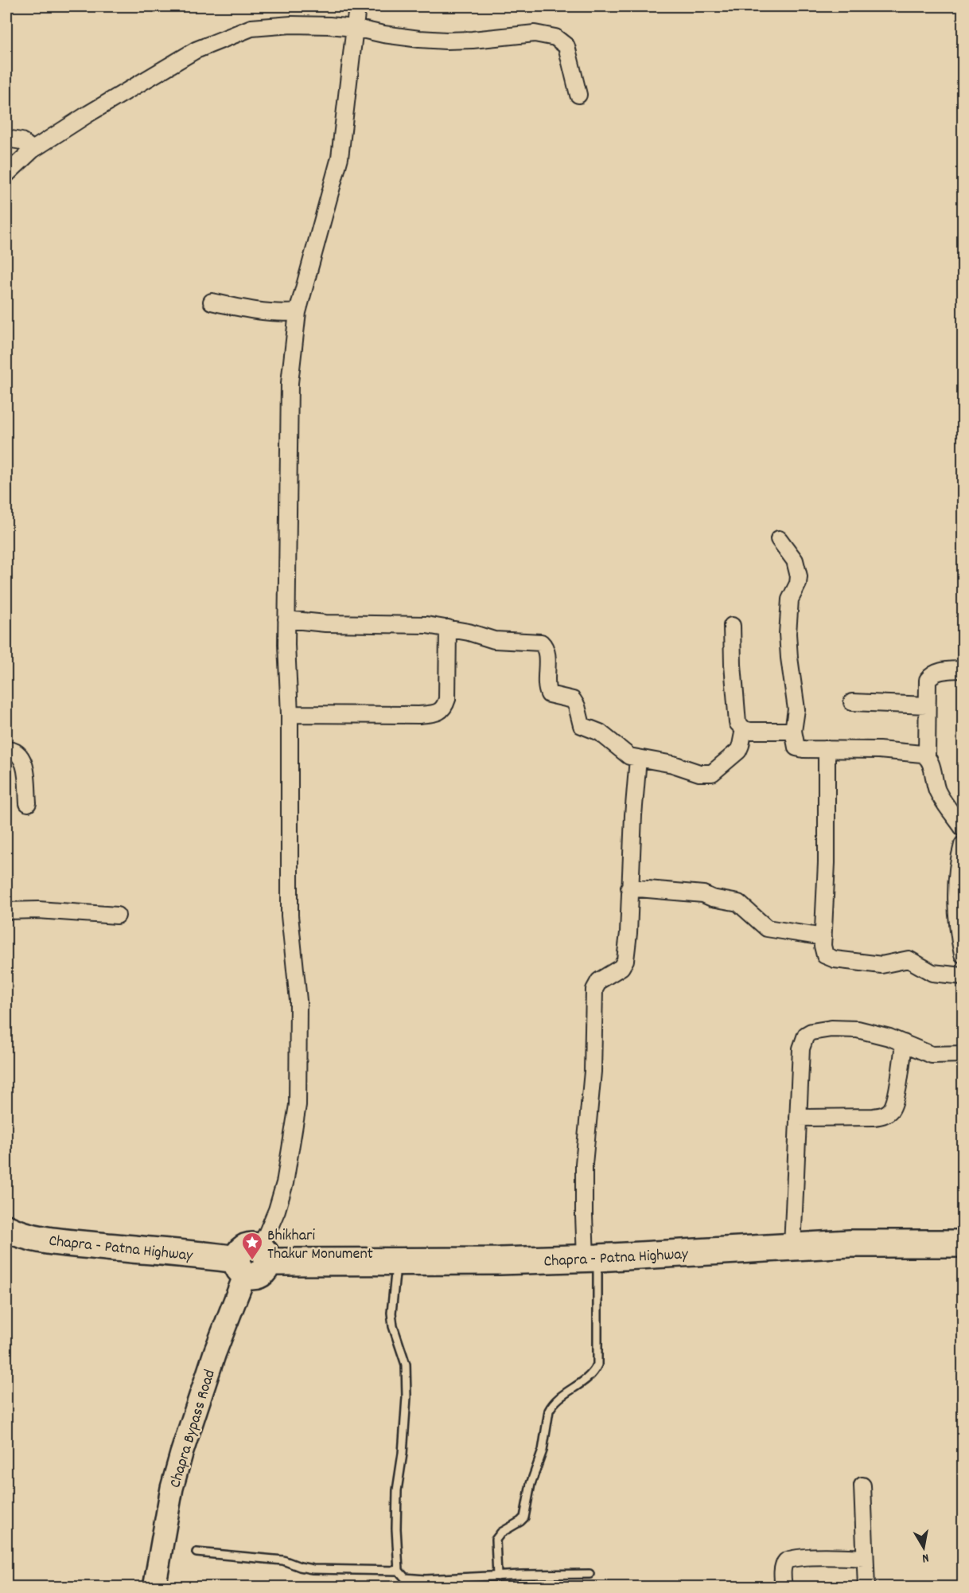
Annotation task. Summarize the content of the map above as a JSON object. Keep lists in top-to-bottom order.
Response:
{
  "streets": {
    "highway": ["Chapra - Patna Highway"],
    "street": ["Chapra Bypass Road"]
  },
  "crossings": [
    ["Chapra - Patna Highway", "Chapra Bypass Road"]
  ],
  "places": {
    "place": ["Bhikhari Thakur Monument"]
  },
  "north": "bottom"
}
